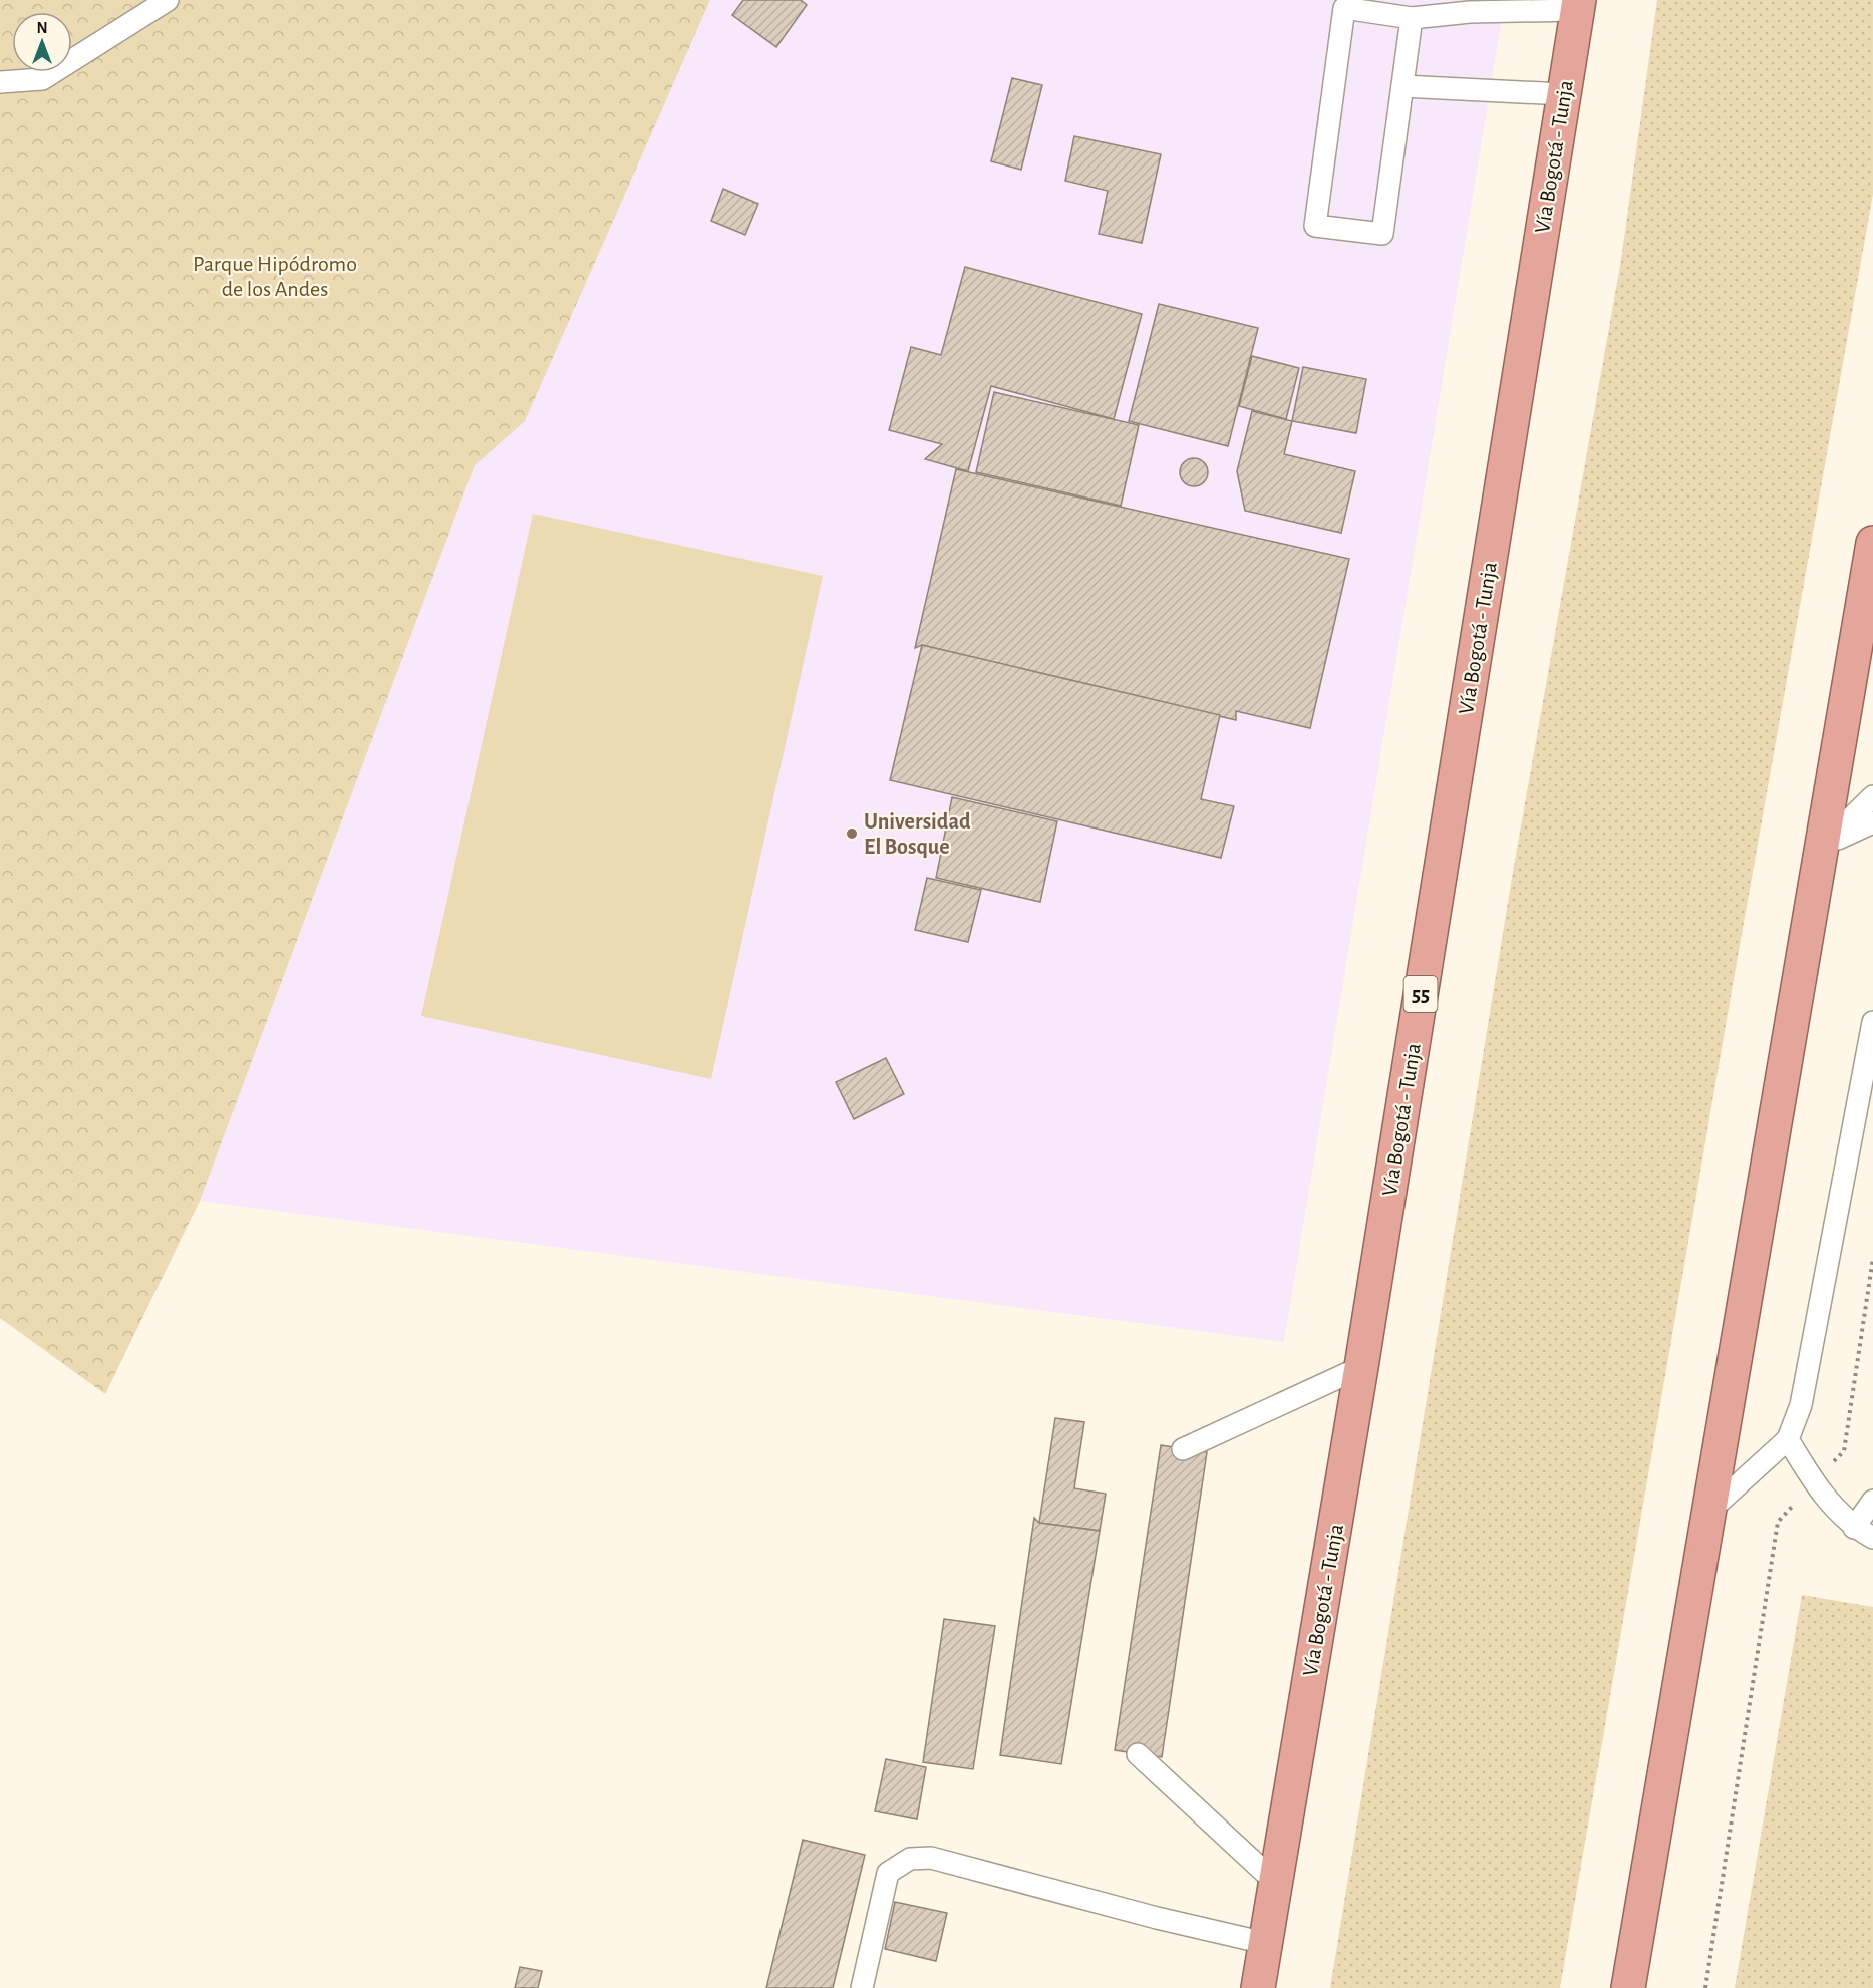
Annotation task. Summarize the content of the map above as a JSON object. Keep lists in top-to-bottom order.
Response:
{
  "streets": {
    "highway": ["Vía Bogotá - Tunja", "55"]
  },
  "parks": ["Parque Hipódromo de los Andes"],
  "places": ["Universidad El Bosque"],
  "north": "top"
}
